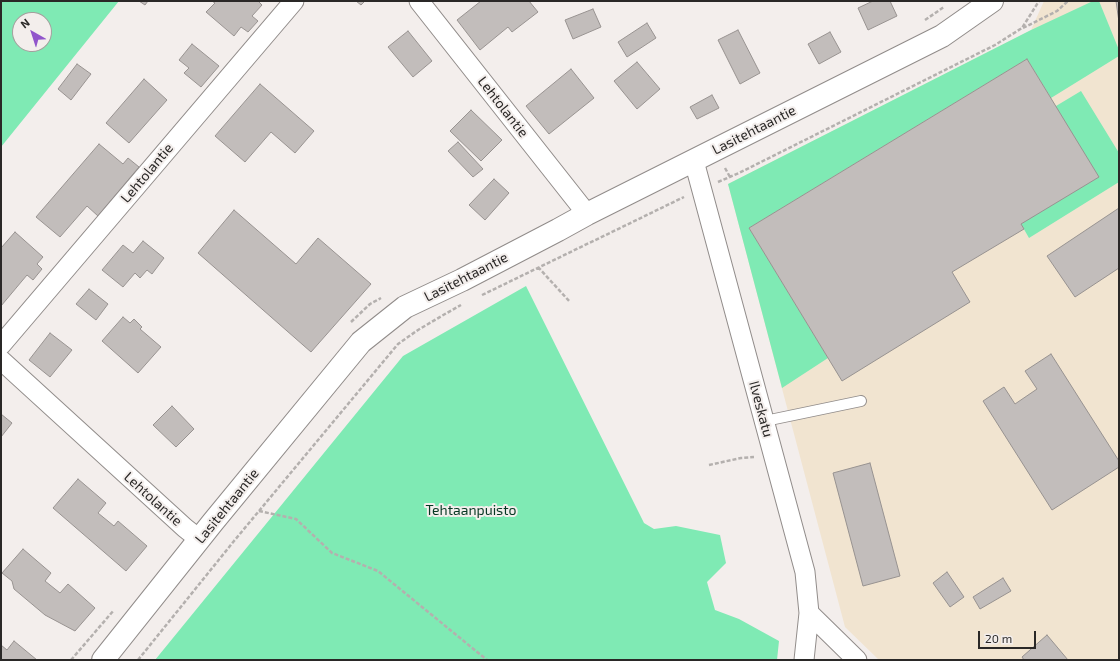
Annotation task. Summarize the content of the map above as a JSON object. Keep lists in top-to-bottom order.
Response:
{
  "streets": {
    "street": ["Lehtolantie", "Lasitehtaantie", "Ilveskatu"]
  },
  "crossings": [
    ["Lehtolantie", "Lasitehtaantie"],
    ["Lasitehtaantie", "Ilveskatu"]
  ],
  "parks": ["Tehtaanpuisto"],
  "scale_bar": "20 m",
  "north": "top left"
}
